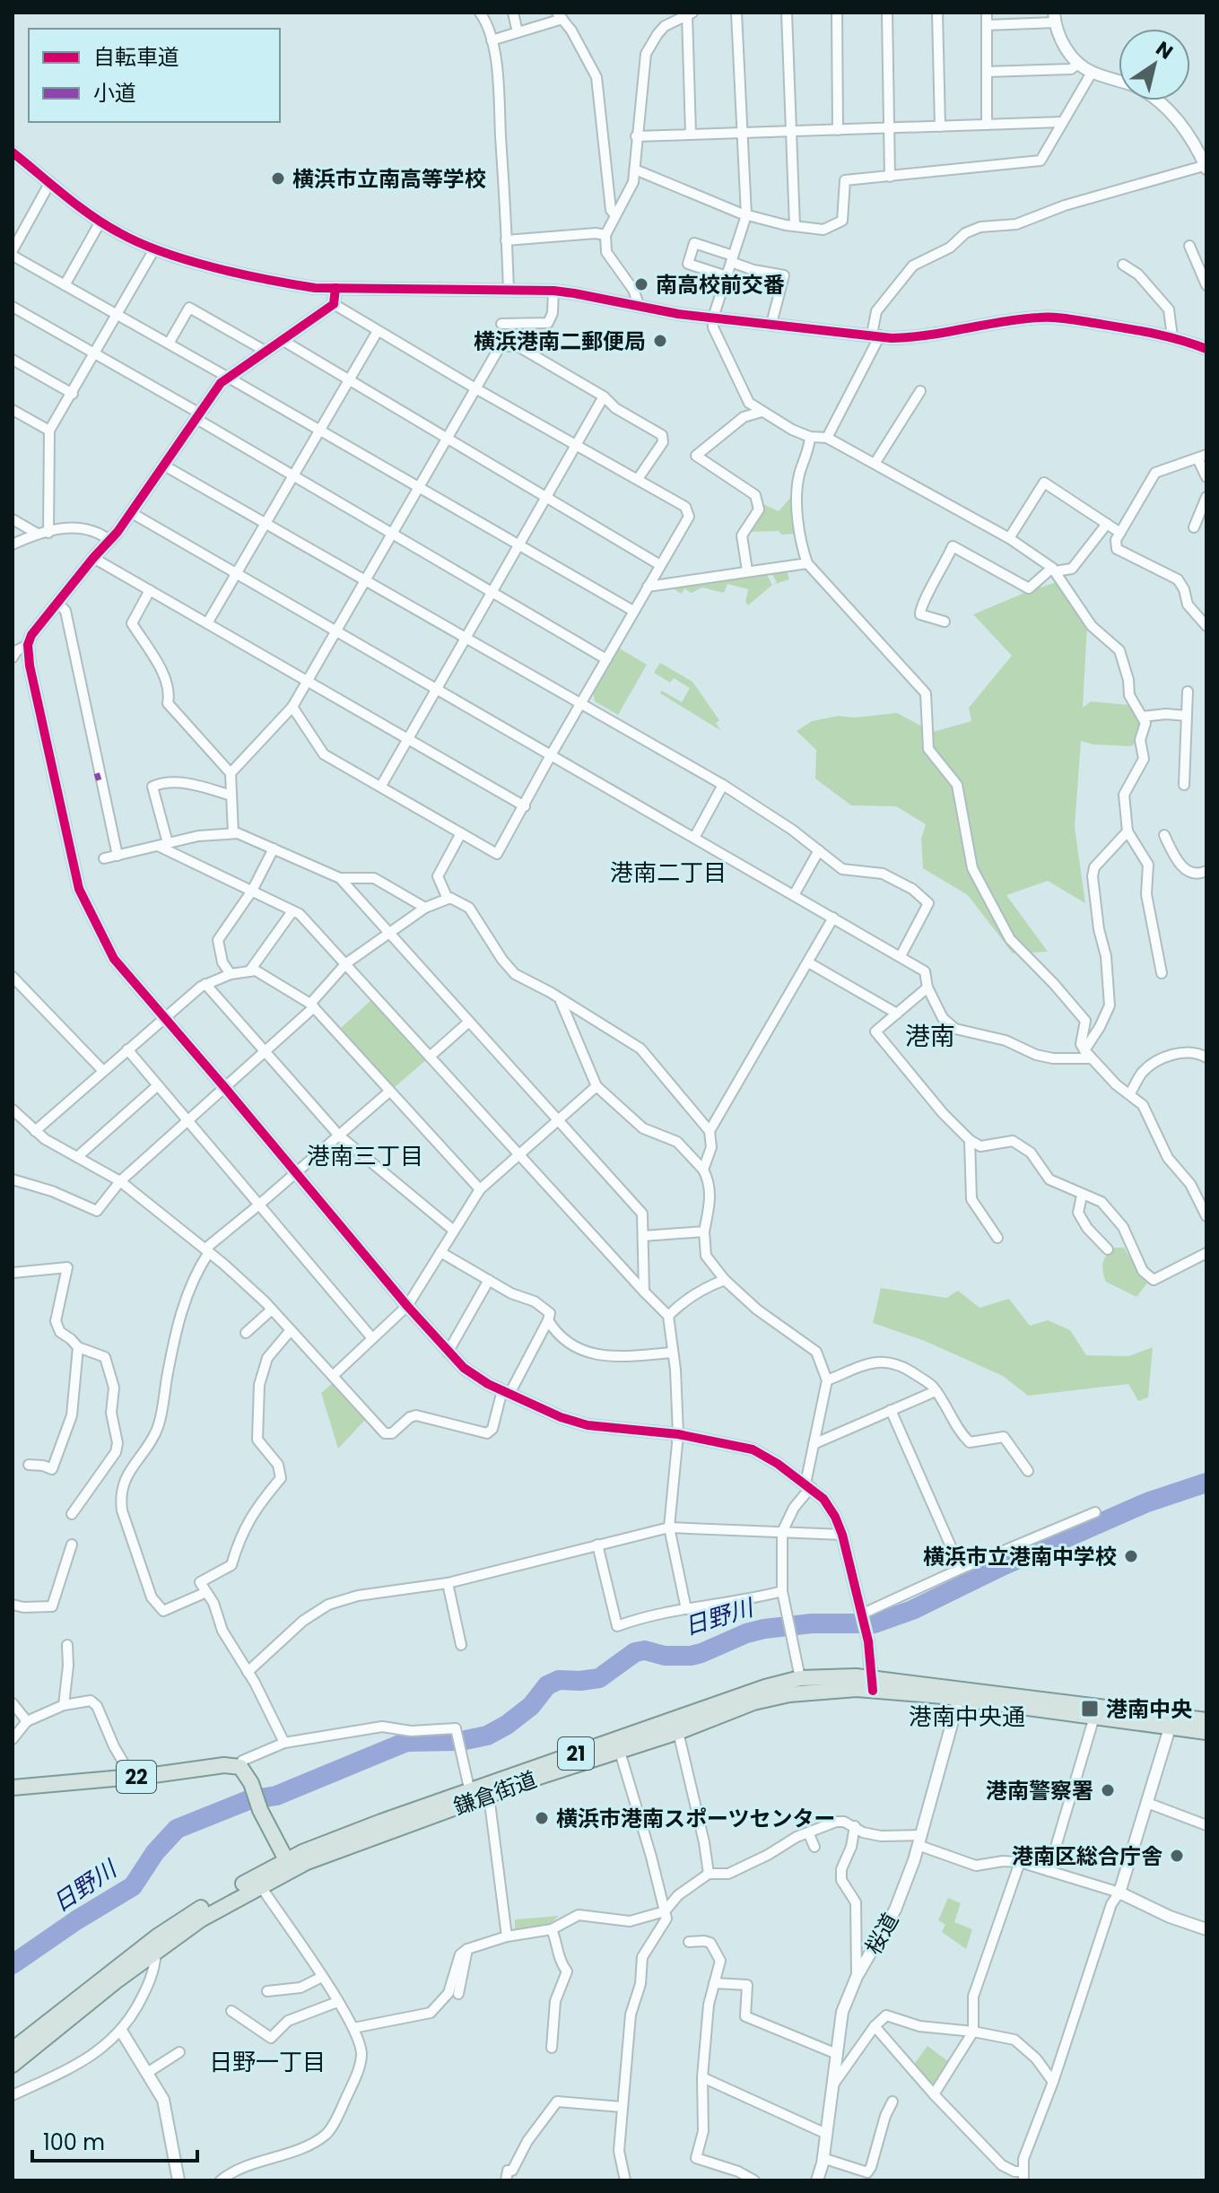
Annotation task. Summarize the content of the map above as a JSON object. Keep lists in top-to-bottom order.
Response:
{
  "streets": {
    "main road": ["21", "22", "鎌倉街道"],
    "street": ["桜道"]
  },
  "crossings": [
    ["鎌倉街道", "桜道"]
  ],
  "districts": [
    "港南二丁目",
    "港南",
    "港南三丁目",
    "港南中央通",
    "日野一丁目"
  ],
  "water": ["日野川"],
  "places": {
    "other": [
      "横浜市立南高等学校",
      "南高校前交番",
      "横浜港南二郵便局",
      "横浜市立港南中学校",
      "港南警察署",
      "横浜市港南スポーツセンター",
      "港南区総合庁舎"
    ],
    "transit": ["港南中央"]
  },
  "legend": ["自転車道", "小道"],
  "scale_bar": "100 m",
  "north": "top right"
}
